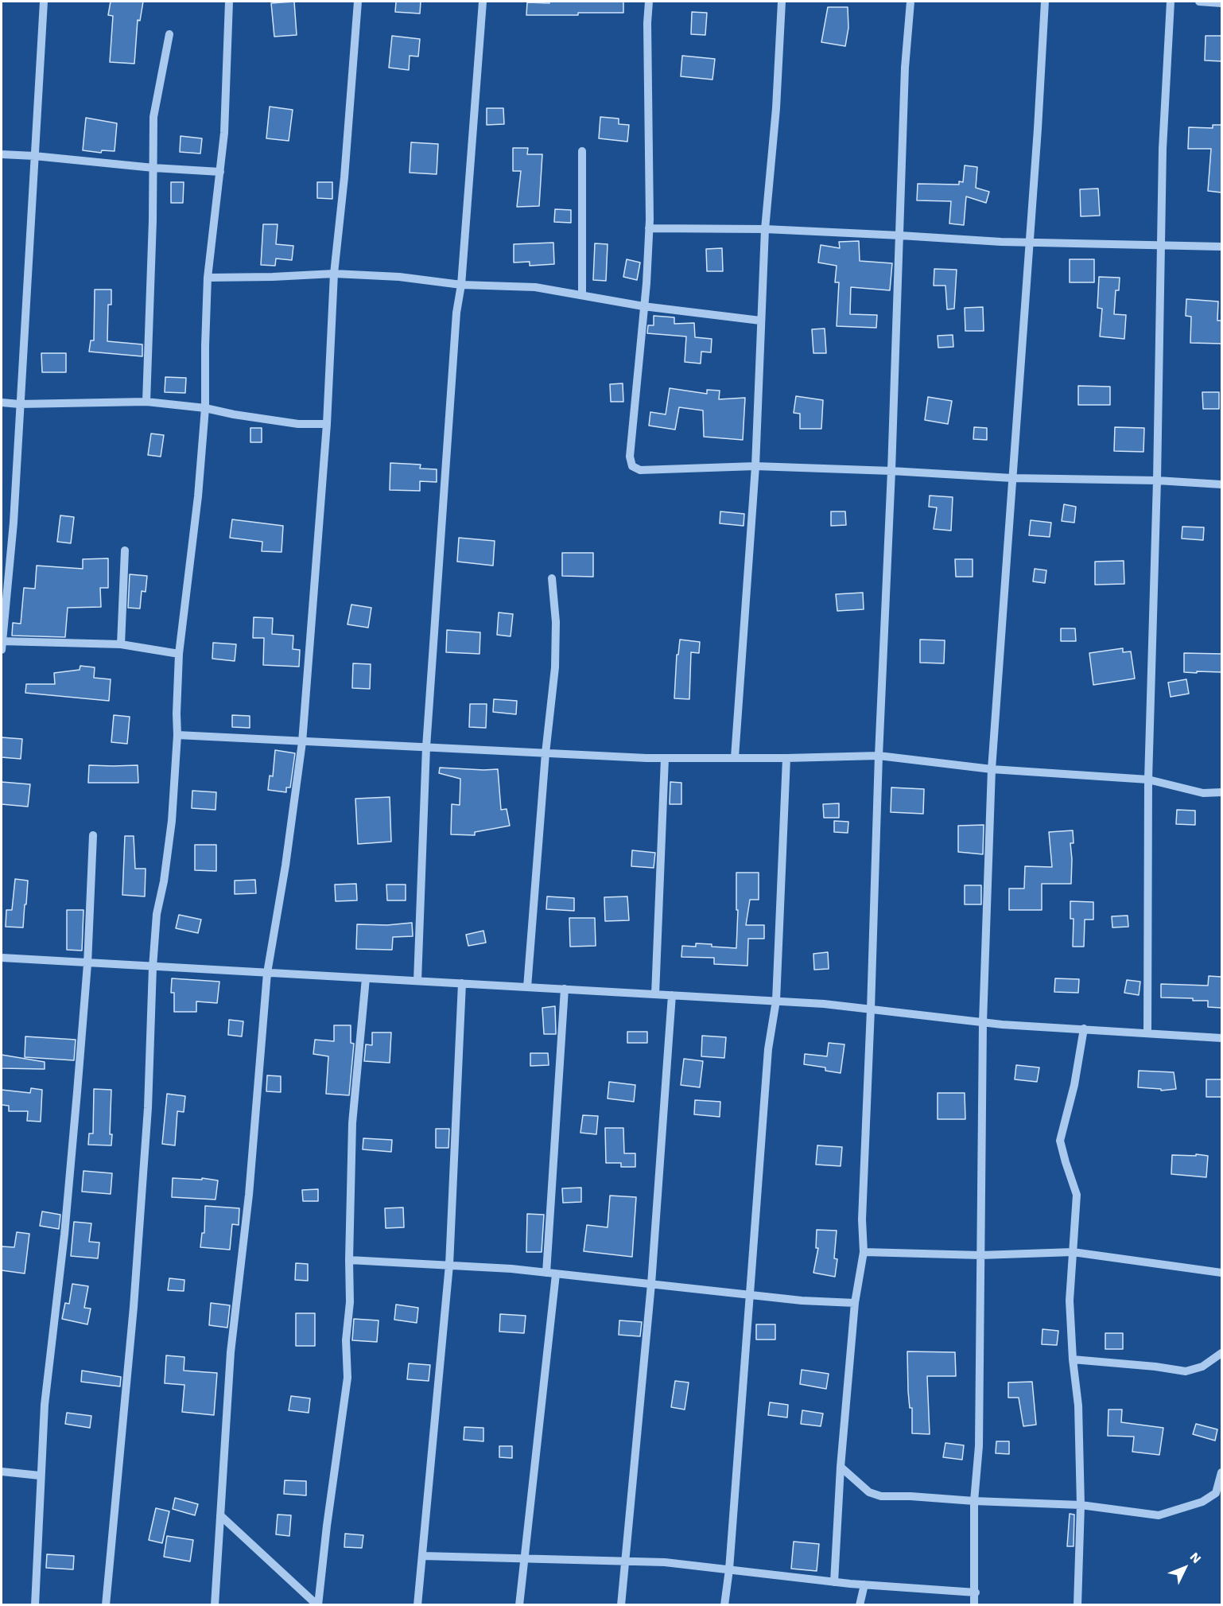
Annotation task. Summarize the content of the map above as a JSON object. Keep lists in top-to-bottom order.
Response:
{
  "north": "top right"
}
